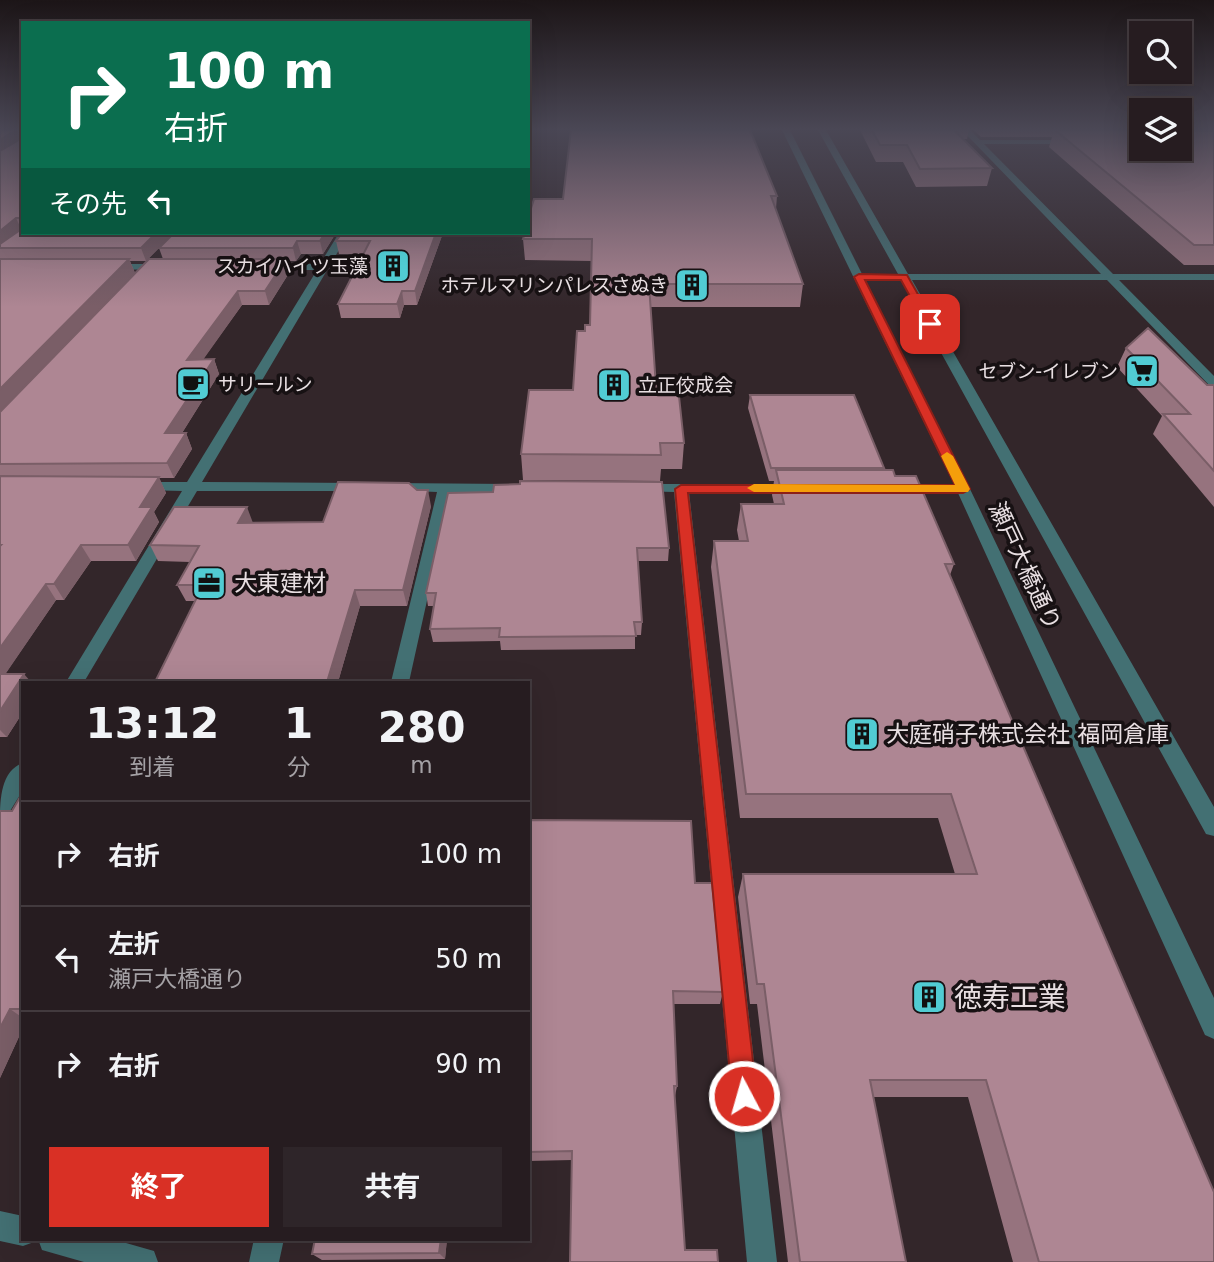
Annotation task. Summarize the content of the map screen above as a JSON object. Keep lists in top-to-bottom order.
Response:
{
  "streets": {
    "street": ["瀬戸大橋通り"]
  },
  "places": {
    "building": [
      "スカイハイツ玉藻",
      "ホテルマリンパレスさぬき",
      "立正佼成会",
      "大庭硝子株式会社 福岡倉庫",
      "徳寿工業"
    ],
    "supermarket": ["セブン-イレブン"],
    "cafe": ["サリールン"],
    "office": ["大東建材"]
  },
  "page": {
    "turn": ["100 m", "右折"],
    "then": "その先",
    "eta": [
      "13:12",
      "到着",
      "1",
      "分",
      "280",
      "m"
    ],
    "list": [
      {
        "name": "右折",
        "value": "100 m"
      },
      {
        "name": "左折",
        "note": "瀬戸大橋通り",
        "value": "50 m"
      },
      {
        "name": "右折",
        "value": "90 m"
      }
    ],
    "buttons": ["終了", "共有"]
  }
}
